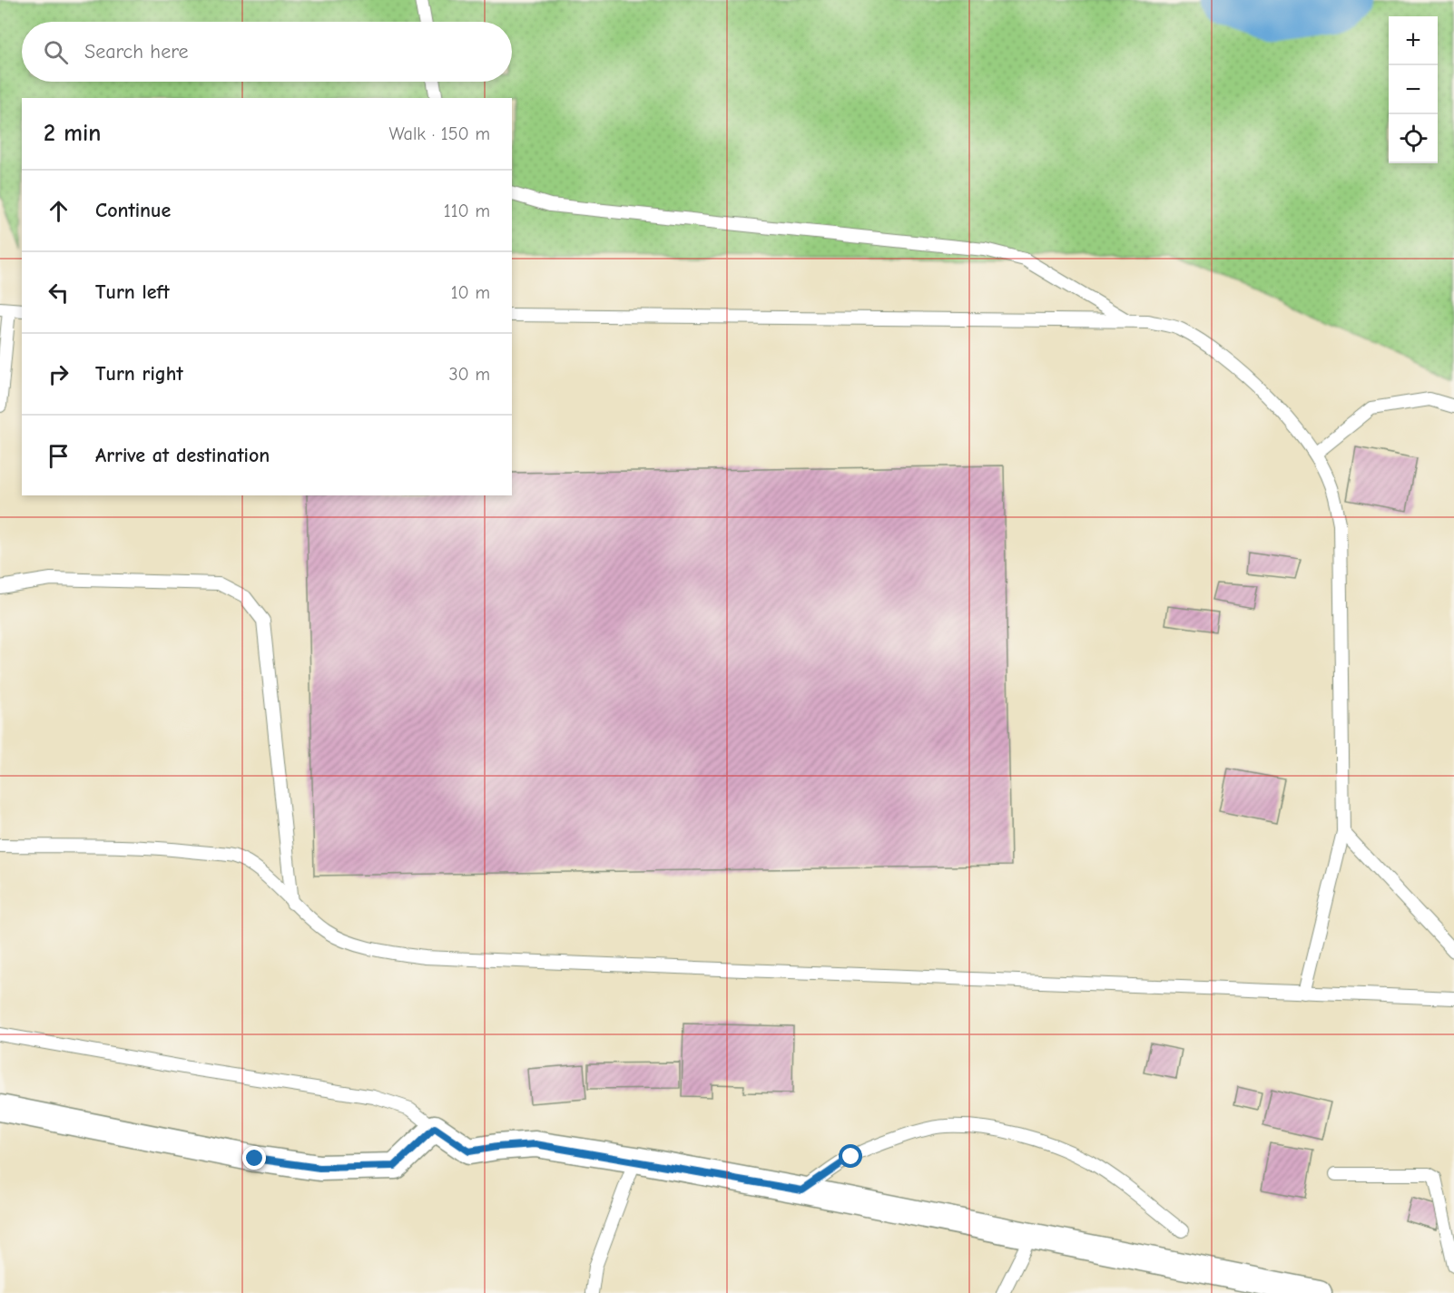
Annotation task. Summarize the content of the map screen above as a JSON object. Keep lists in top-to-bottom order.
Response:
{
  "page": {
    "map_buttons": ["+", "−"],
    "search": "Search here",
    "heading": ["2 min", "Walk · 150 m"],
    "list": [
      ["Continue", "110 m"],
      ["Turn left", "10 m"],
      ["Turn right", "30 m"],
      "Arrive at destination"
    ]
  }
}
